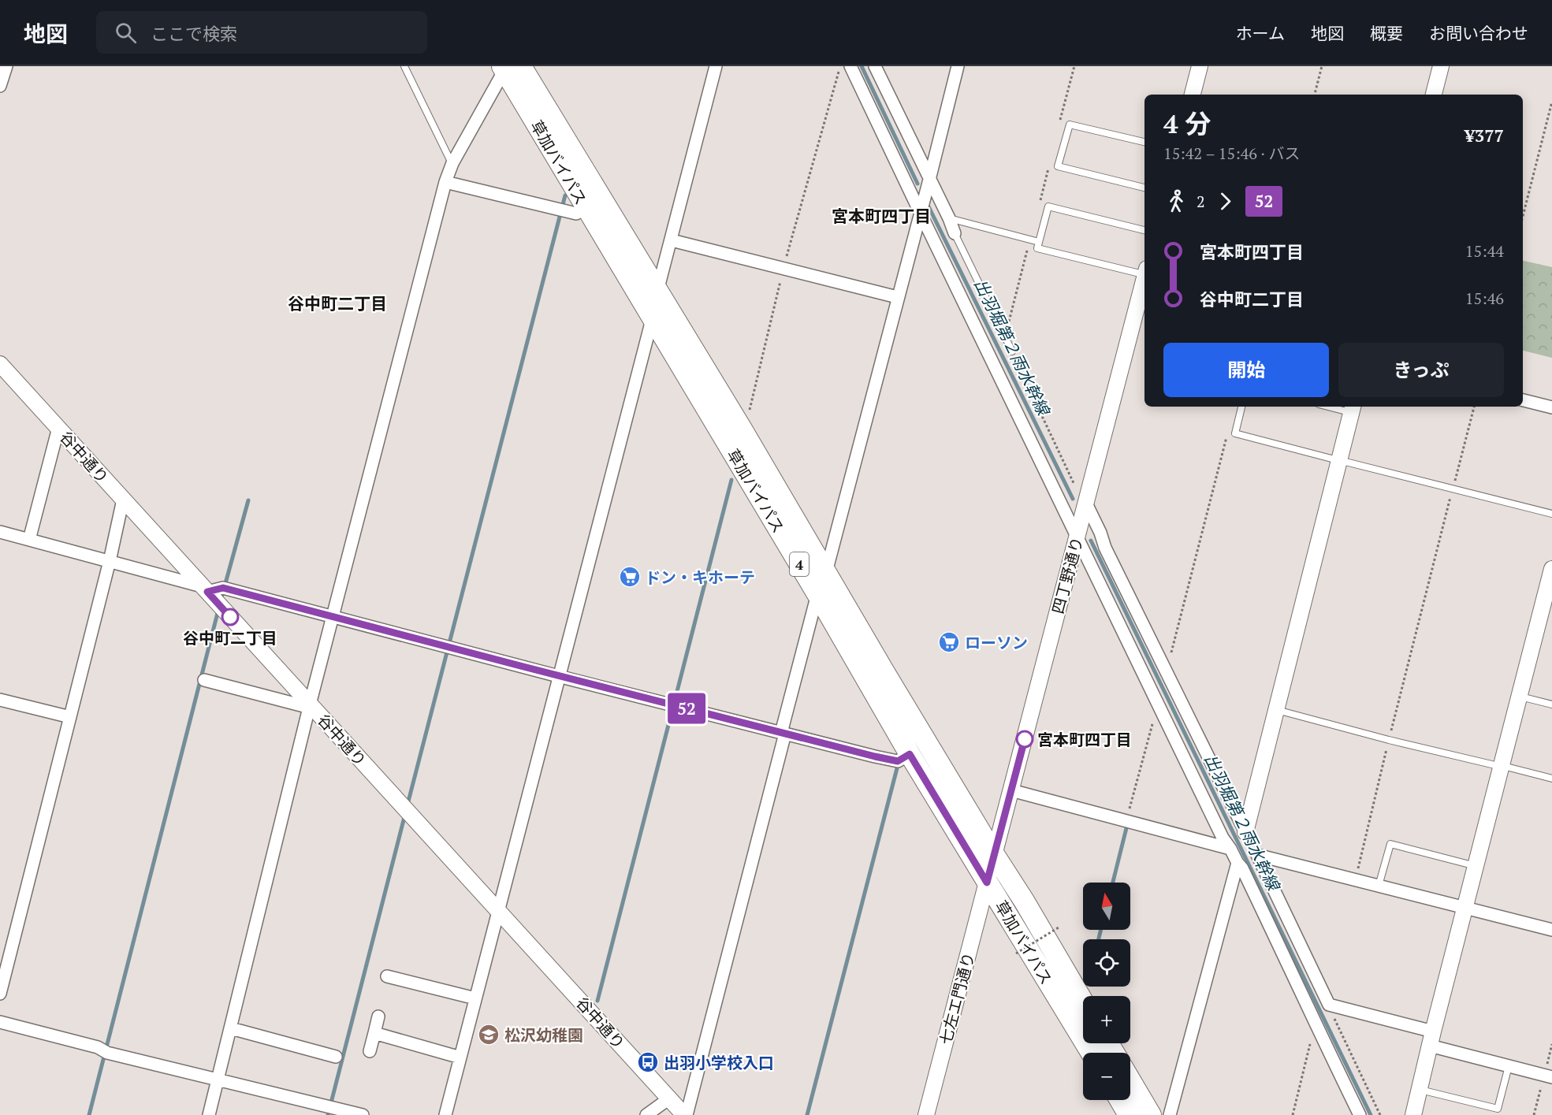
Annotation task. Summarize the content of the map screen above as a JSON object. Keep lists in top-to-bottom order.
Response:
{
  "streets": {
    "highway": ["草加バイパス", "4"],
    "street": ["谷中通り", "四丁野通り", "七左エ門通り"]
  },
  "crossings": [
    ["草加バイパス", "四丁野通り"],
    ["草加バイパス", "七左エ門通り"],
    ["四丁野通り", "七左エ門通り"]
  ],
  "districts": ["宮本町四丁目", "谷中町二丁目"],
  "water": ["出羽堀第２雨水幹線"],
  "places": {
    "supermarket": ["ドン・キホーテ", "ローソン"],
    "other": ["谷中町二丁目", "宮本町四丁目"],
    "school or university": ["松沢幼稚園"],
    "bus stop": ["出羽小学校入口"]
  },
  "lines": ["bus line 52"],
  "north": "top",
  "page": {
    "header": "地図",
    "search": "ここで検索",
    "nav": [
      "ホーム",
      "地図",
      "概要",
      "お問い合わせ"
    ],
    "on_map": "52",
    "heading": ["4 分", "15:42 – 15:46 · バス", "¥377"],
    "legs": ["2", "52"],
    "list": [
      {
        "name": "宮本町四丁目",
        "value": "15:44"
      },
      {
        "name": "谷中町二丁目",
        "value": "15:46"
      }
    ],
    "buttons": ["開始", "きっぷ"],
    "map_buttons": ["+", "−"]
  }
}
